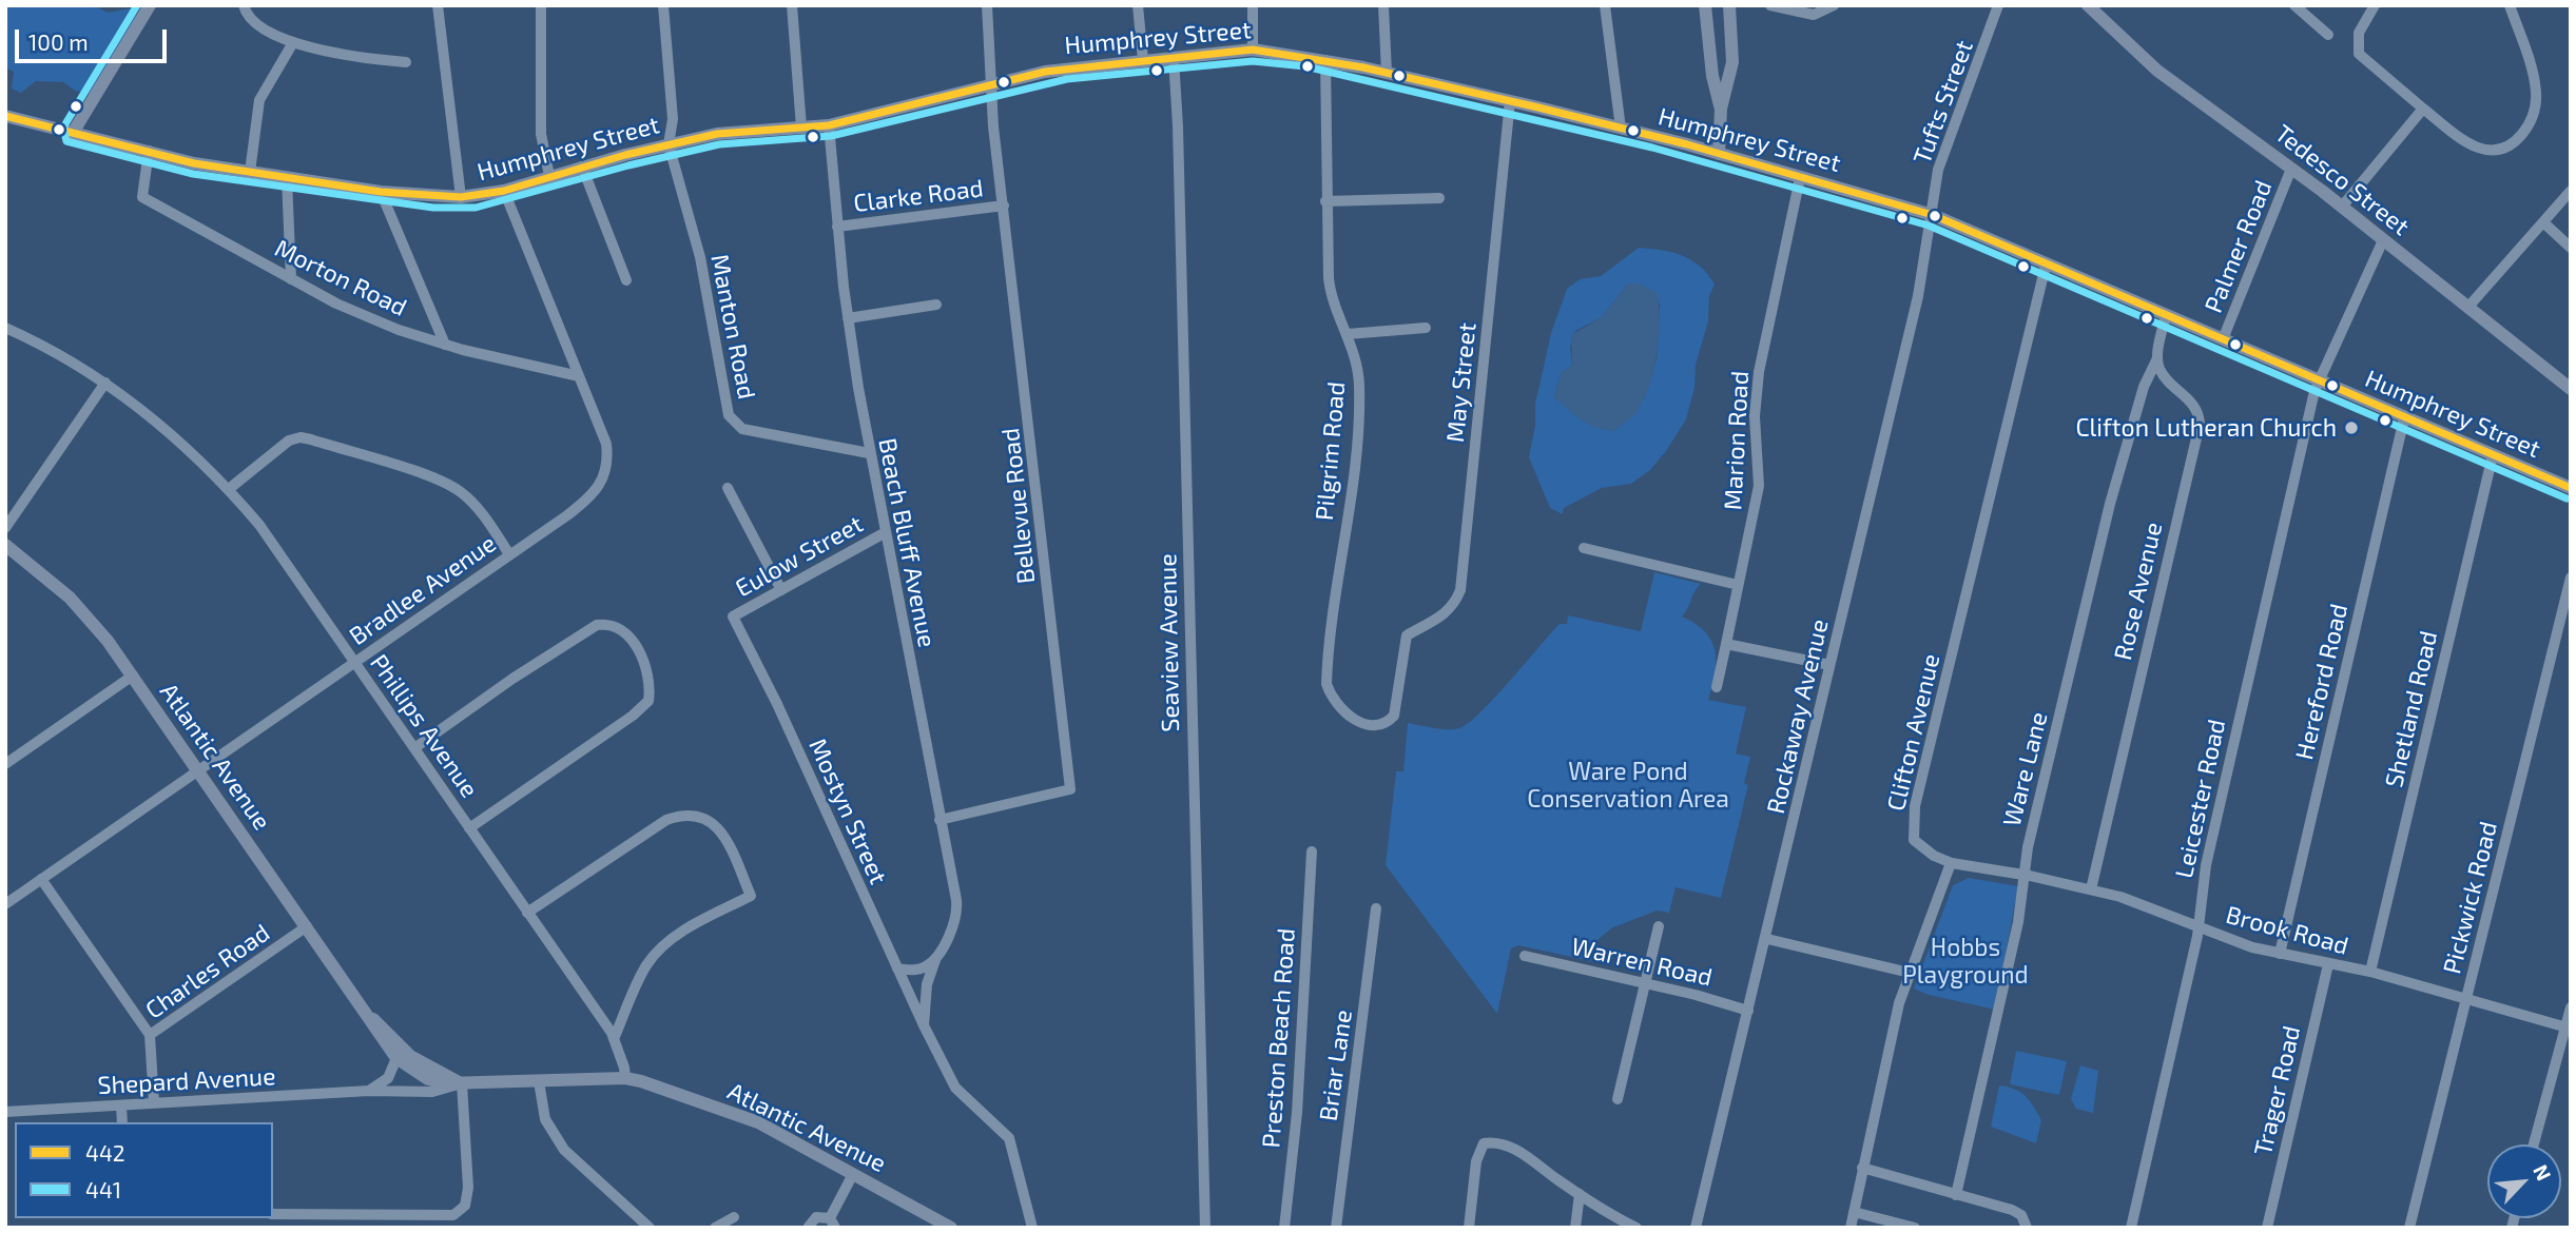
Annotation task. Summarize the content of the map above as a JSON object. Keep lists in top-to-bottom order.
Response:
{
  "streets": {
    "main road": ["Humphrey Street", "Tedesco Street", "Atlantic Avenue"],
    "street": [
      "Tufts Street",
      "Clarke Road",
      "Palmer Road",
      "Morton Road",
      "Manton Road",
      "May Street",
      "Marion Road",
      "Pilgrim Road",
      "Bellevue Road",
      "Beach Bluff Avenue",
      "Eulow Street",
      "Bradlee Avenue",
      "Rose Avenue",
      "Seaview Avenue",
      "Hereford Road",
      "Shetland Road",
      "Rockaway Avenue",
      "Phillips Avenue",
      "Clifton Avenue",
      "Ware Lane",
      "Leicester Road",
      "Mostyn Street",
      "Pickwick Road",
      "Brook Road",
      "Warren Road",
      "Charles Road",
      "Preston Beach Road",
      "Briar Lane",
      "Shepard Avenue",
      "Trager Road"
    ]
  },
  "crossings": [
    ["Humphrey Street", "Tufts Street"],
    ["Humphrey Street", "Palmer Road"],
    ["Humphrey Street", "Morton Road"],
    ["Humphrey Street", "Manton Road"],
    ["Humphrey Street", "May Street"],
    ["Humphrey Street", "Marion Road"],
    ["Humphrey Street", "Pilgrim Road"],
    ["Humphrey Street", "Bellevue Road"],
    ["Humphrey Street", "Beach Bluff Avenue"],
    ["Humphrey Street", "Bradlee Avenue"],
    ["Humphrey Street", "Seaview Avenue"],
    ["Humphrey Street", "Hereford Road"],
    ["Humphrey Street", "Shetland Road"],
    ["Humphrey Street", "Rockaway Avenue"],
    ["Humphrey Street", "Clifton Avenue"],
    ["Humphrey Street", "Leicester Road"],
    ["Tufts Street", "Rockaway Avenue"],
    ["Tedesco Street", "Palmer Road"],
    ["Tedesco Street", "Leicester Road"],
    ["Clarke Road", "Bellevue Road"],
    ["Clarke Road", "Beach Bluff Avenue"],
    ["Morton Road", "Bradlee Avenue"],
    ["Manton Road", "Beach Bluff Avenue"],
    ["May Street", "Pilgrim Road"],
    ["Bellevue Road", "Beach Bluff Avenue"],
    ["Beach Bluff Avenue", "Eulow Street"],
    ["Beach Bluff Avenue", "Mostyn Street"],
    ["Eulow Street", "Mostyn Street"],
    ["Bradlee Avenue", "Phillips Avenue"],
    ["Bradlee Avenue", "Atlantic Avenue"],
    ["Rose Avenue", "Ware Lane"],
    ["Rose Avenue", "Brook Road"],
    ["Hereford Road", "Brook Road"],
    ["Shetland Road", "Brook Road"],
    ["Rockaway Avenue", "Warren Road"],
    ["Phillips Avenue", "Atlantic Avenue"],
    ["Clifton Avenue", "Brook Road"],
    ["Atlantic Avenue", "Charles Road"],
    ["Atlantic Avenue", "Shepard Avenue"],
    ["Ware Lane", "Brook Road"],
    ["Leicester Road", "Brook Road"],
    ["Pickwick Road", "Brook Road"],
    ["Brook Road", "Trager Road"],
    ["Charles Road", "Shepard Avenue"]
  ],
  "parks": ["Ware Pond Conservation Area", "Hobbs Playground"],
  "places": ["Clifton Lutheran Church"],
  "lines": ["transit line 441", "transit line 442"],
  "legend": ["442", "441"],
  "scale_bar": "100 m",
  "north": "top right"
}
